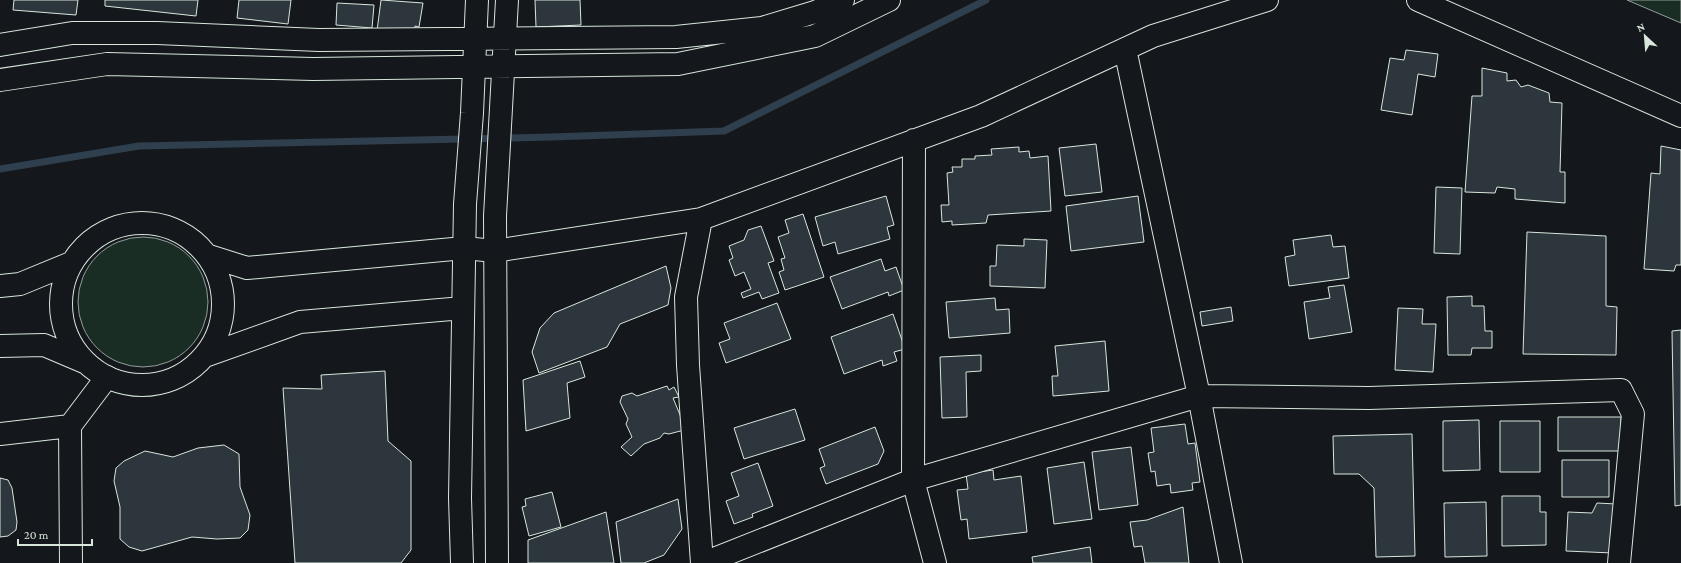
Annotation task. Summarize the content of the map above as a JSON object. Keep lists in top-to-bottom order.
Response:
{
  "scale_bar": "20 m",
  "north": "top left"
}
